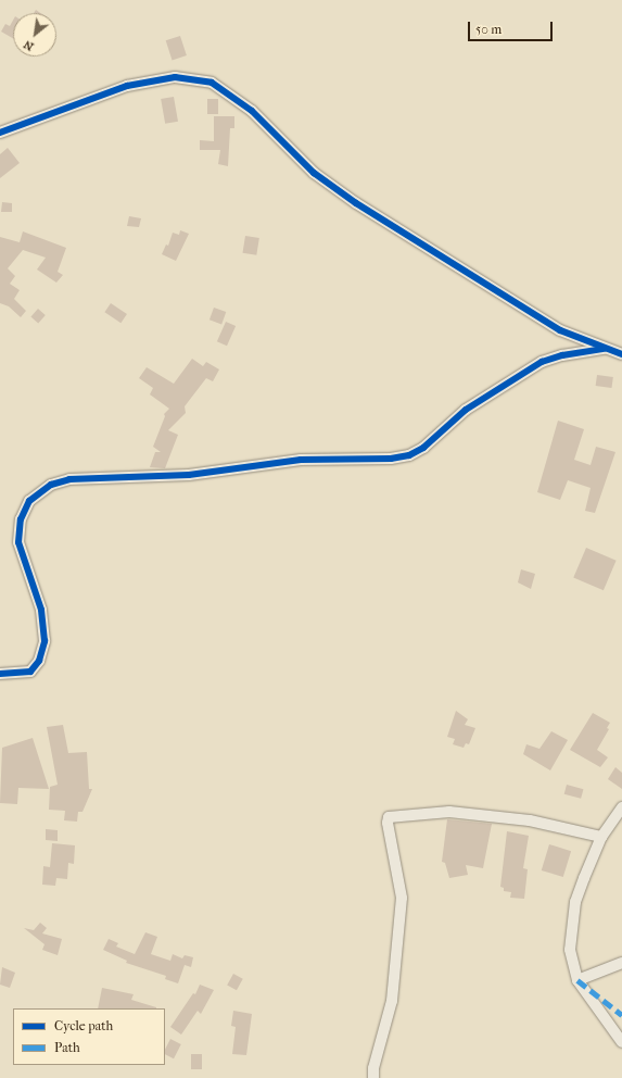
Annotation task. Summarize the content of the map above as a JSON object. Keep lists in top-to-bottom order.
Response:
{
  "legend": ["Cycle path", "Path"],
  "scale_bar": "50 m",
  "north": "bottom left"
}
